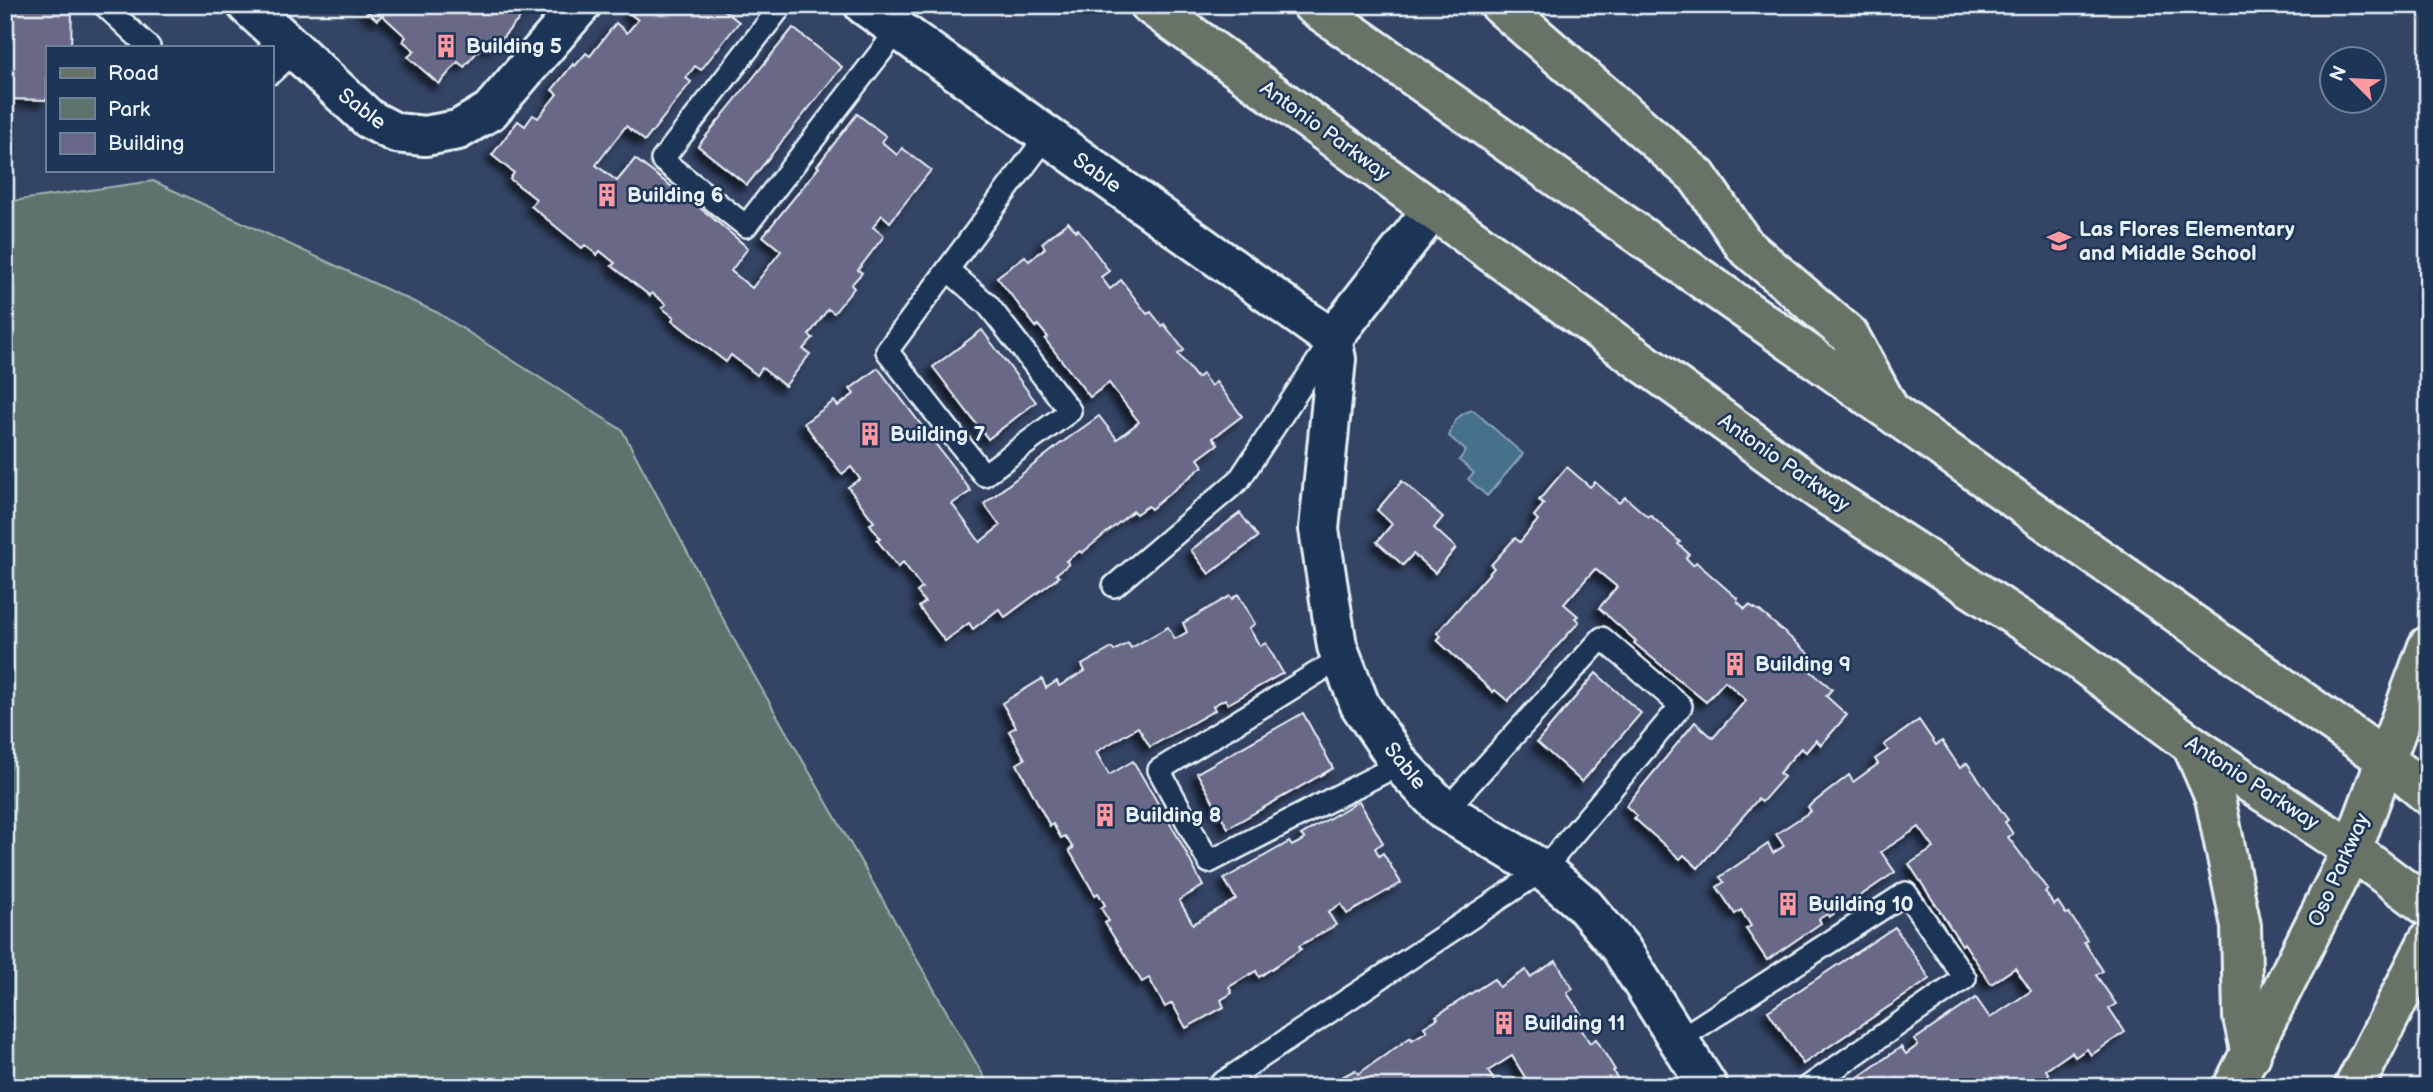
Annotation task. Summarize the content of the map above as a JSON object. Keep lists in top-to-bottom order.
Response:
{
  "streets": {
    "main road": ["Antonio Parkway", "Oso Parkway"],
    "street": ["Sable"]
  },
  "crossings": [
    ["Antonio Parkway", "Oso Parkway"]
  ],
  "places": {
    "building": [
      "Building 5",
      "Building 6",
      "Building 7",
      "Building 9",
      "Building 8",
      "Building 10",
      "Building 11"
    ],
    "school or university": ["Las Flores Elementary and Middle School"]
  },
  "legend": ["Road", "Park", "Building"],
  "north": "top left"
}
